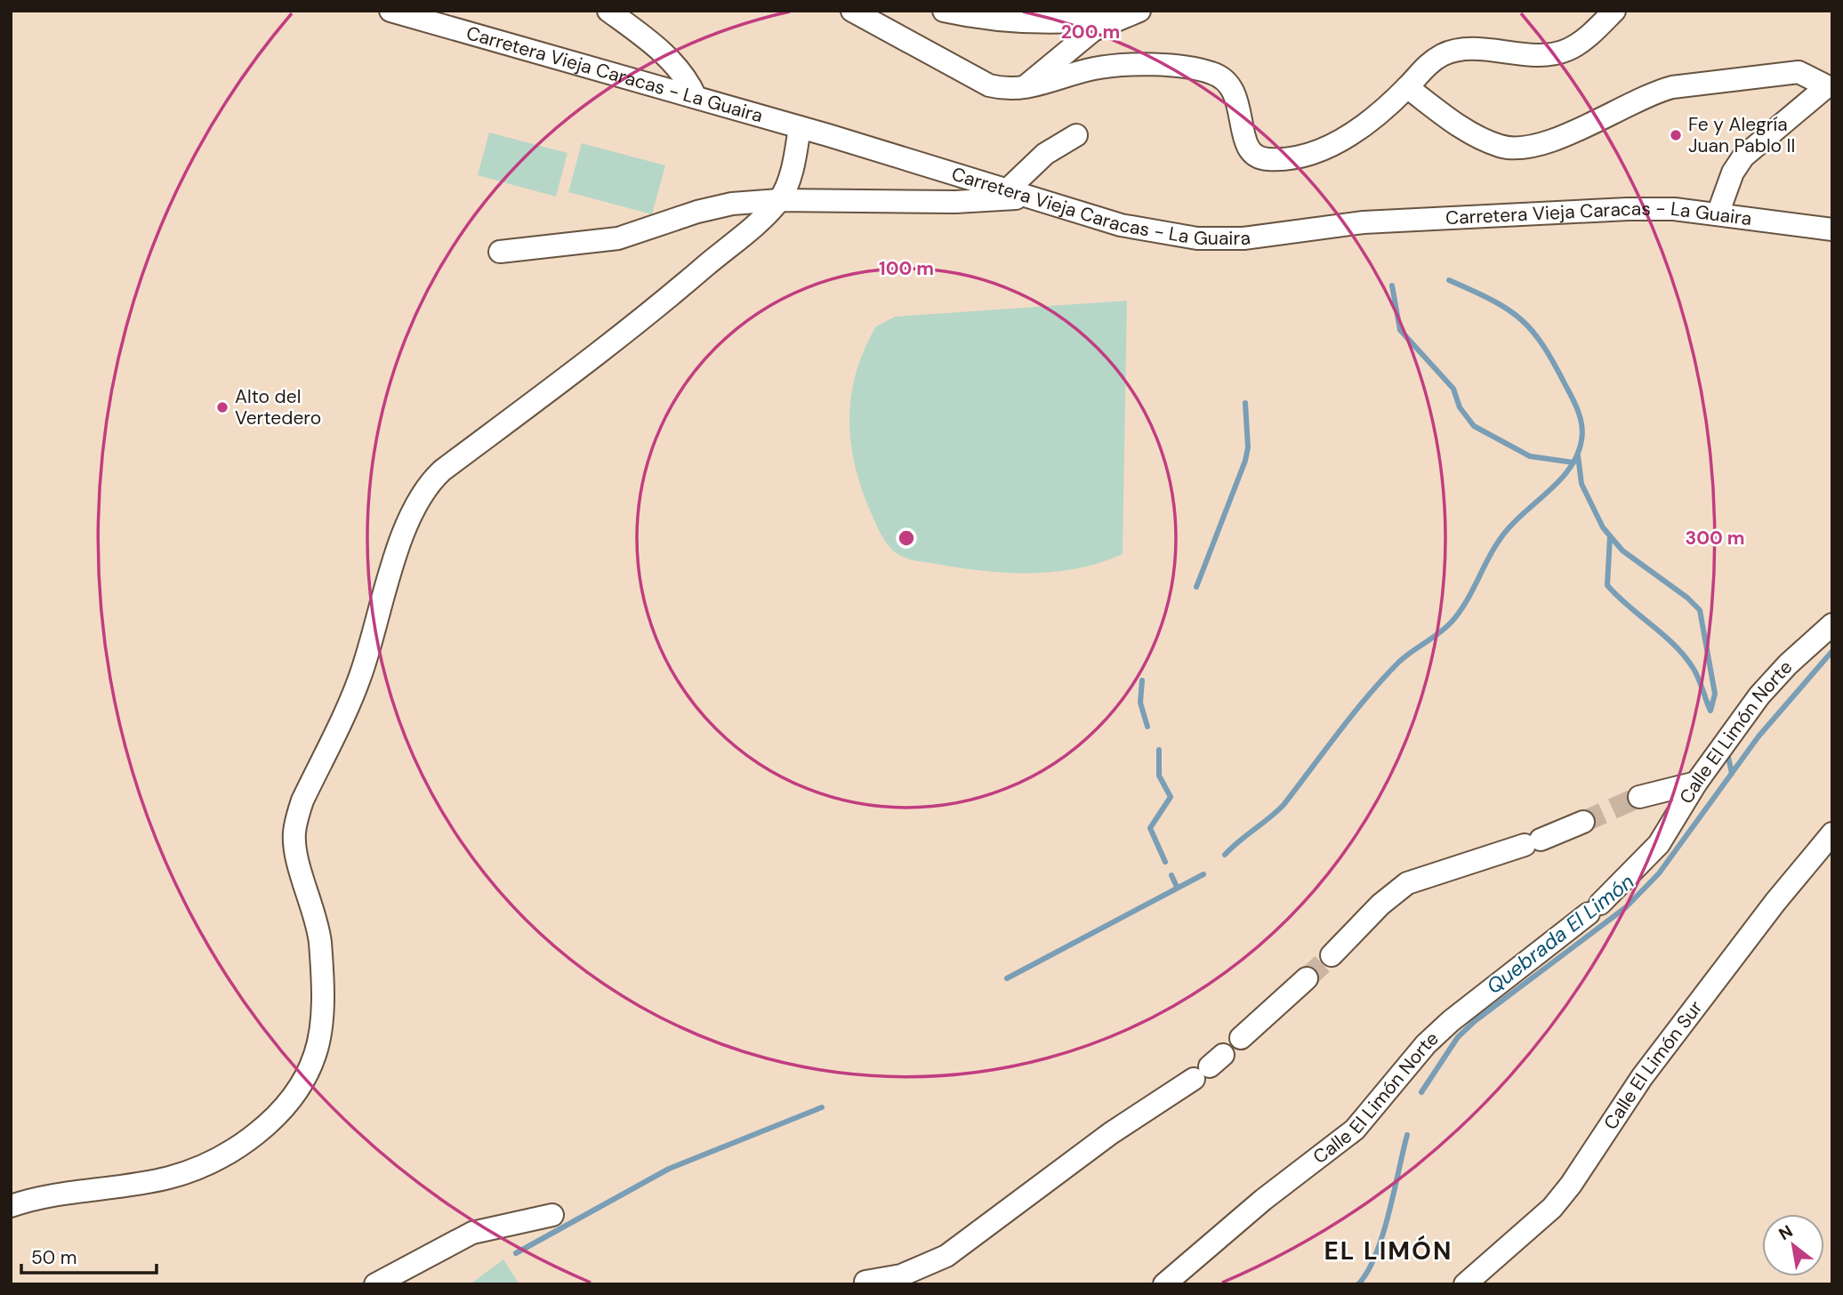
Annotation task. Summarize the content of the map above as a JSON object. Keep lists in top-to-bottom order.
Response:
{
  "streets": {
    "street": ["Carretera Vieja Caracas - La Guaira", "Calle El Limón Norte", "Calle El Limón Sur"]
  },
  "districts": ["EL LIMÓN"],
  "water": ["Quebrada El Limón"],
  "places": ["Fe y Alegría Juan Pablo II", "Alto del Vertedero"],
  "scale_bar": "50 m",
  "north": "top left",
  "rings": ["200 m", "100 m", "300 m"]
}
